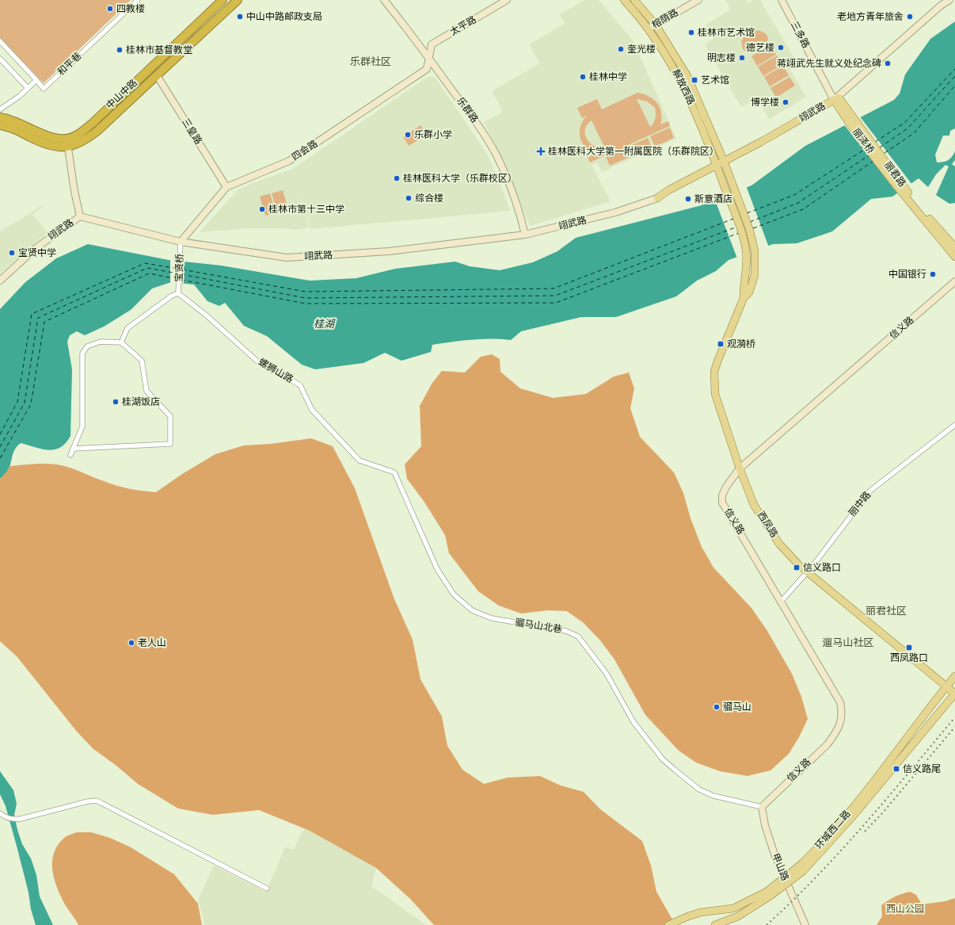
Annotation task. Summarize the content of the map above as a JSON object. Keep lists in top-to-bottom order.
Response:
{
  "streets": {
    "highway": ["中山中路"],
    "main road": [
      "三多路",
      "解放西路",
      "翊武路",
      "丽泽桥",
      "丽君路",
      "西凤路",
      "环城西二路"
    ],
    "street": [
      "榕荫路",
      "太平路",
      "和平巷",
      "乐群路",
      "三皇路",
      "四会路",
      "宝贤桥",
      "信义路",
      "螺狮山路",
      "丽中路",
      "骝马山北巷",
      "甲山路"
    ]
  },
  "crossings": [
    ["榕荫路", "解放西路"],
    ["太平路", "乐群路"],
    ["太平路", "四会路"],
    ["三多路", "翊武路"],
    ["三多路", "丽泽桥"],
    ["解放西路", "翊武路"],
    ["解放西路", "西凤路"],
    ["中山中路", "三皇路"],
    ["乐群路", "翊武路"],
    ["乐群路", "四会路"],
    ["翊武路", "四会路"],
    ["翊武路", "宝贤桥"],
    ["三皇路", "四会路"],
    ["丽泽桥", "丽君路"],
    ["四会路", "宝贤桥"],
    ["宝贤桥", "螺狮山路"],
    ["信义路", "丽中路"],
    ["信义路", "西凤路"],
    ["信义路", "骝马山北巷"],
    ["信义路", "甲山路"],
    ["螺狮山路", "骝马山北巷"],
    ["丽中路", "西凤路"],
    ["西凤路", "环城西二路"],
    ["骝马山北巷", "甲山路"]
  ],
  "districts": ["乐群社区", "丽君社区", "遛马山社区"],
  "water": ["桂湖"],
  "parks": ["西山公园"],
  "places": {
    "other": [
      "四教楼",
      "中山中路邮政支局",
      "老地方青年旅舍",
      "桂林市艺术馆",
      "德艺楼",
      "奎光楼",
      "桂林市基督教堂",
      "明志楼",
      "蒋翊武先生就义处纪念碑",
      "桂林中学",
      "博学楼",
      "乐群小学",
      "桂林医科大学（乐群校区）",
      "综合楼",
      "斯意酒店",
      "桂林市第十三中学",
      "宝贤中学",
      "中国银行",
      "桂湖饭店",
      "老人山",
      "骝马山"
    ],
    "transit": [
      "艺术馆",
      "观漪桥",
      "信义路口",
      "西凤路口",
      "信义路尾"
    ],
    "health": ["桂林医科大学第一附属医院（乐群院区）"]
  }
}
